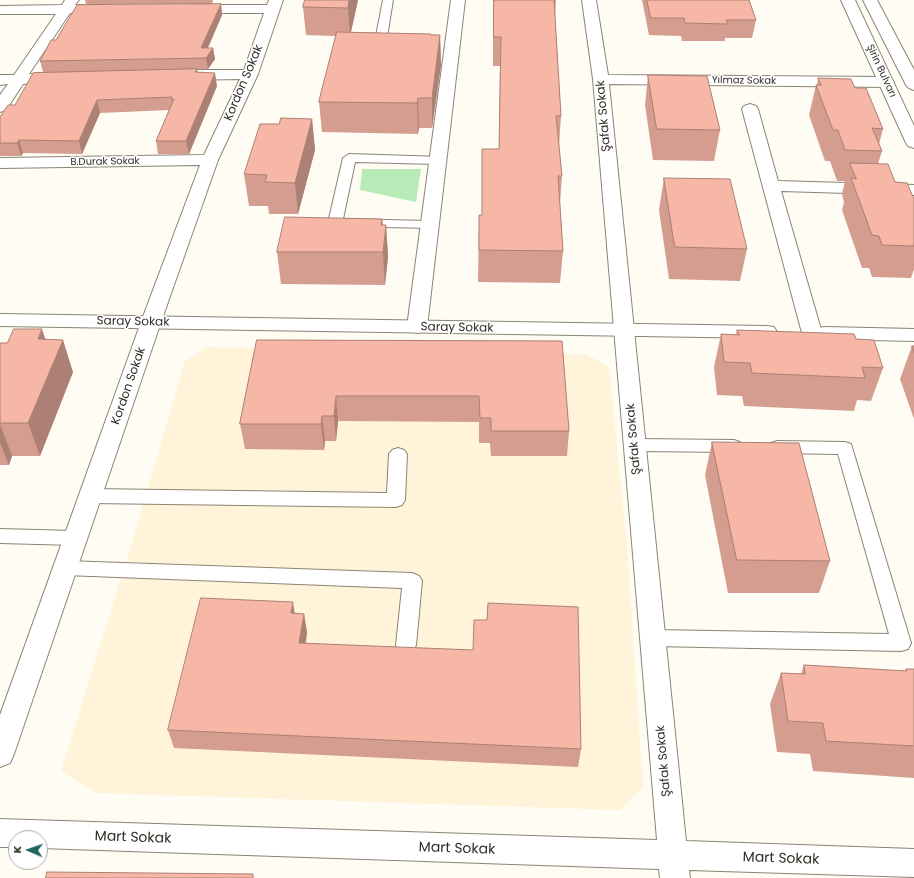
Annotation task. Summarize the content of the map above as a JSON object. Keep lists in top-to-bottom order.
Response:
{
  "streets": {
    "street": [
      "Şirin Bulvarı",
      "Yılmaz Sokak",
      "Kordon Sokak",
      "Şafak Sokak",
      "B.Durak Sokak",
      "Saray Sokak",
      "Mart Sokak"
    ]
  },
  "crossings": [
    ["Şirin Bulvarı", "Yılmaz Sokak"],
    ["Yılmaz Sokak", "Şafak Sokak"],
    ["Kordon Sokak", "B.Durak Sokak"],
    ["Kordon Sokak", "Saray Sokak"],
    ["Şafak Sokak", "Saray Sokak"],
    ["Şafak Sokak", "Mart Sokak"]
  ],
  "north": "left"
}
